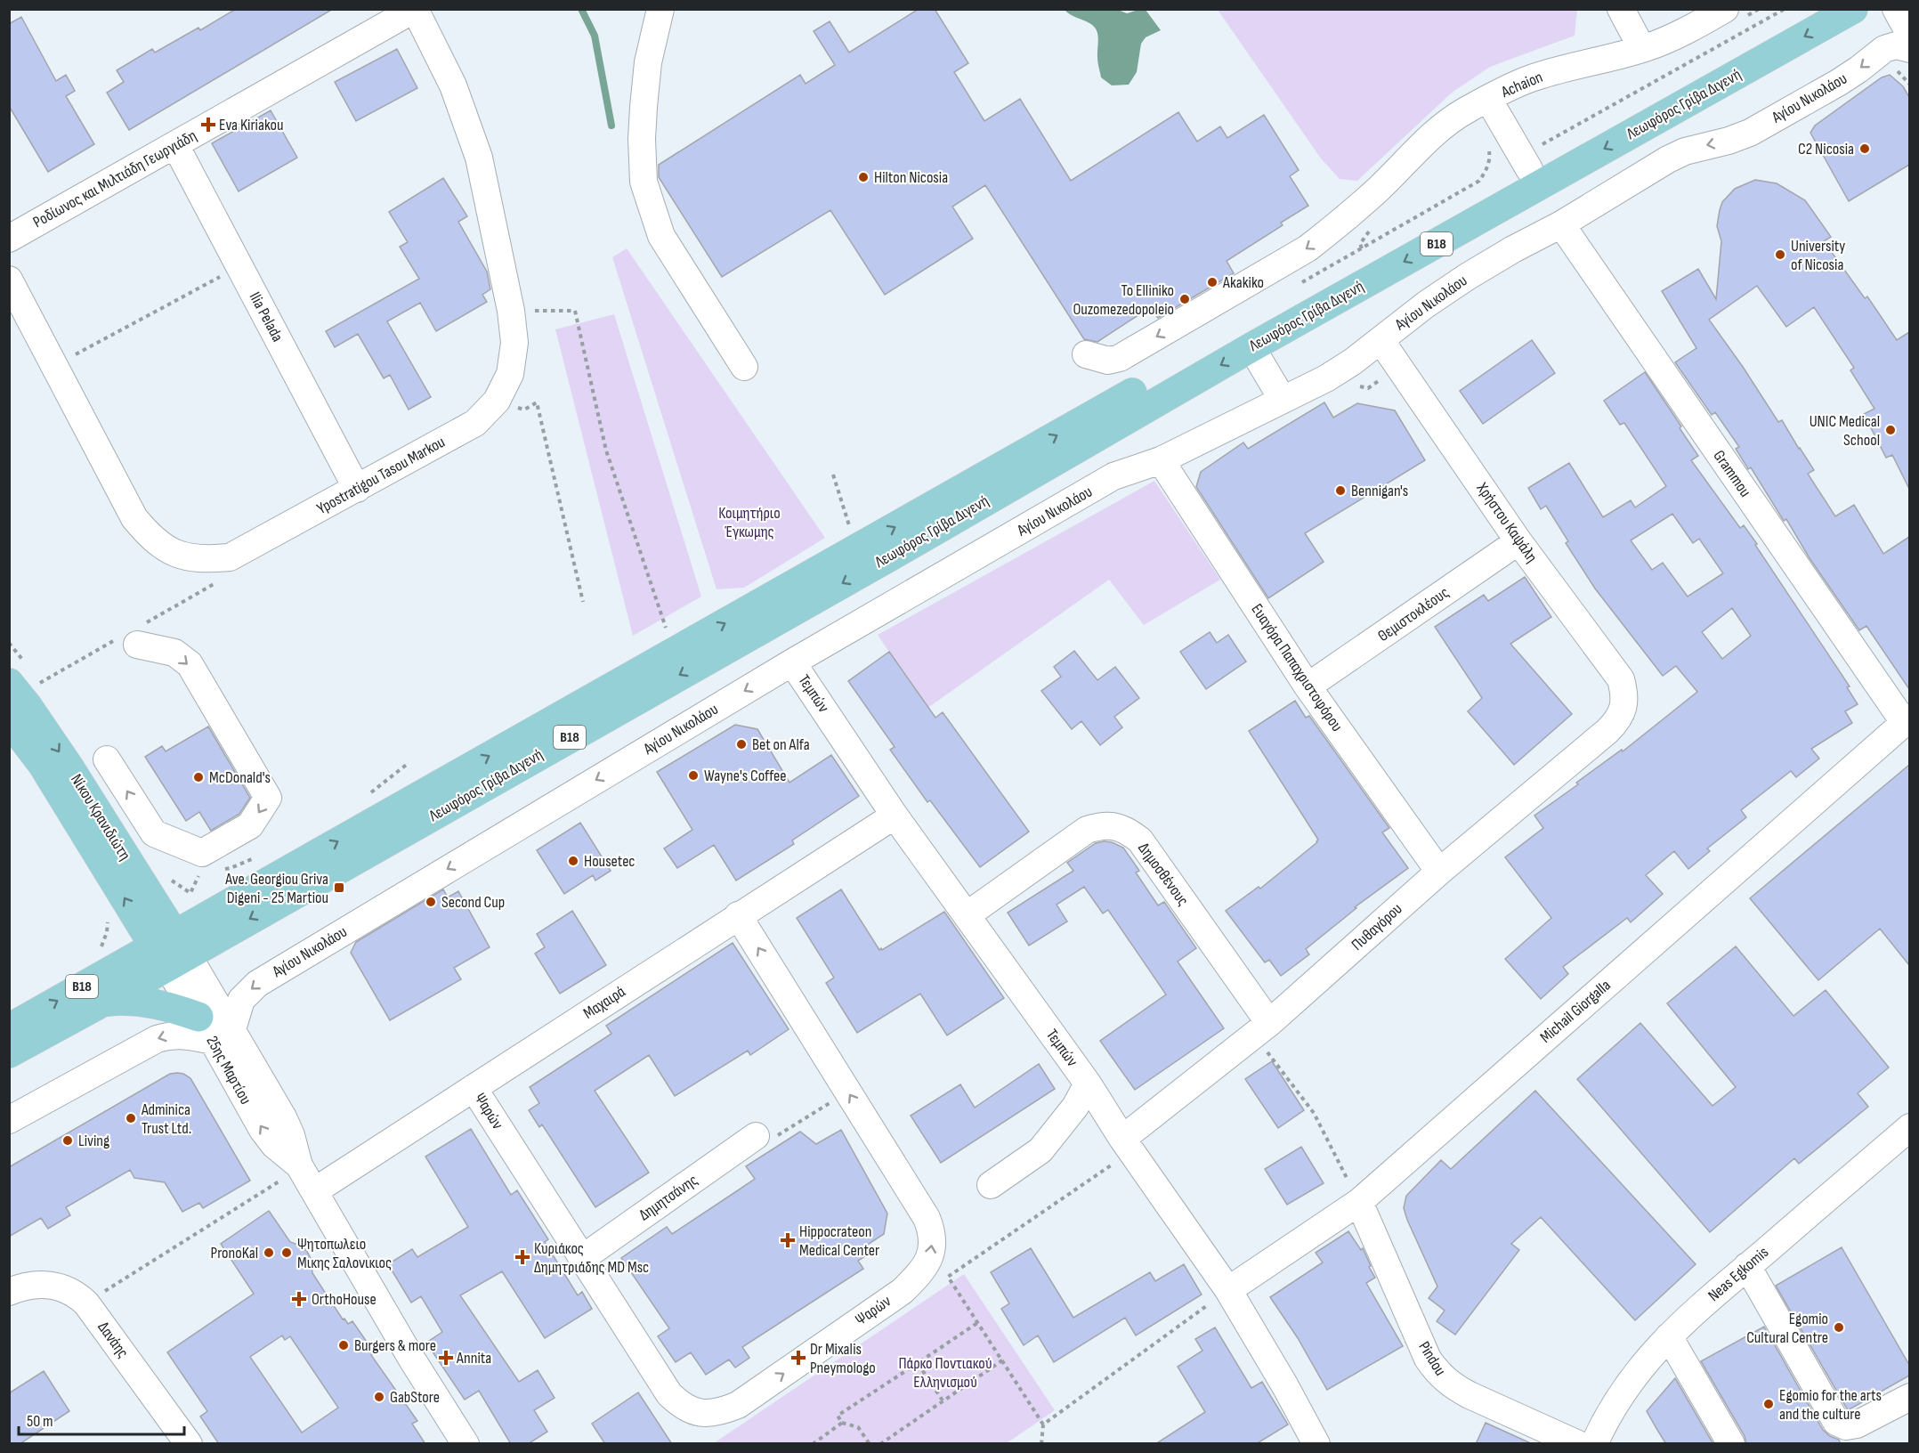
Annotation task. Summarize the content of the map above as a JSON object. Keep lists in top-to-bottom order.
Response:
{
  "streets": {
    "main road": ["Λεωφόρος Γρίβα Διγενή", "B18", "Νίκου Κρανιδιώτη"],
    "street": [
      "Achaion",
      "Αγίου Νικολάου",
      "Ροδίωνος και Μιλτιάδη Γεωργιάδη",
      "Ilia Pelada",
      "Grammou",
      "Ypostratigou Tasou Markou",
      "Χρήστου Καψάλη",
      "Θεμιστοκλέους",
      "Ευαγόρα Παπαχριστοφόρου",
      "Τεμπών",
      "Δημοσθένους",
      "Πυθαγόρου",
      "Μαχαιρά",
      "Michail Giorgalla",
      "25ης Μαρτίου",
      "Ψαρών",
      "Δημητσάνης",
      "Neas Egkomis",
      "Δανάης",
      "Pindou"
    ]
  },
  "crossings": [
    ["Αγίου Νικολάου", "Grammou"],
    ["Αγίου Νικολάου", "Χρήστου Καψάλη"],
    ["Αγίου Νικολάου", "Ευαγόρα Παπαχριστοφόρου"],
    ["Αγίου Νικολάου", "Τεμπών"],
    ["Αγίου Νικολάου", "25ης Μαρτίου"],
    ["Λεωφόρος Γρίβα Διγενή", "Νίκου Κρανιδιώτη"],
    ["Λεωφόρος Γρίβα Διγενή", "25ης Μαρτίου"],
    ["Ροδίωνος και Μιλτιάδη Γεωργιάδη", "Ilia Pelada"],
    ["Ροδίωνος και Μιλτιάδη Γεωργιάδη", "Ypostratigou Tasou Markou"],
    ["Ilia Pelada", "Ypostratigou Tasou Markou"],
    ["Grammou", "Michail Giorgalla"],
    ["Χρήστου Καψάλη", "Θεμιστοκλέους"],
    ["Χρήστου Καψάλη", "Πυθαγόρου"],
    ["Θεμιστοκλέους", "Ευαγόρα Παπαχριστοφόρου"],
    ["Ευαγόρα Παπαχριστοφόρου", "Πυθαγόρου"],
    ["Τεμπών", "Δημοσθένους"],
    ["Τεμπών", "Πυθαγόρου"],
    ["Τεμπών", "Μαχαιρά"],
    ["Τεμπών", "Michail Giorgalla"],
    ["Νίκου Κρανιδιώτη", "25ης Μαρτίου"],
    ["Δημοσθένους", "Πυθαγόρου"],
    ["Μαχαιρά", "25ης Μαρτίου"],
    ["Μαχαιρά", "Ψαρών"],
    ["Michail Giorgalla", "Pindou"],
    ["Ψαρών", "Δημητσάνης"]
  ],
  "one_way": ["Achaion", "Αγίου Νικολάου"],
  "parks": ["Κοιμητήριο Έγκωμης", "Πάρκο Ποντιακού Ελληνισμού"],
  "places": {
    "health": [
      "Eva Kiriakou",
      "Hippocrateon Medical Center",
      "Κυριάκος Δημητριάδης MD Msc",
      "OrthoHouse",
      "Annita",
      "Dr Mixalis Pneymologo"
    ],
    "other": [
      "C2 Nicosia",
      "Hilton Nicosia",
      "University of Nicosia",
      "Akakiko",
      "To Elliniko Ouzomezedopoleio",
      "UNIC Medical School",
      "Bennigan's",
      "Bet on Alfa",
      "Wayne's Coffee",
      "McDonald's",
      "Housetec",
      "Second Cup",
      "Adminica Trust Ltd.",
      "Living",
      "PronoKal",
      "Ψητοπωλειο Μικης Σαλονικιος",
      "Egomio Cultural Centre",
      "Burgers & more",
      "GabStore",
      "Egomio for the arts and the culture"
    ],
    "transit": ["Ave. Georgiou Griva Digeni - 25 Martiou"]
  },
  "scale_bar": "50 m"
}
